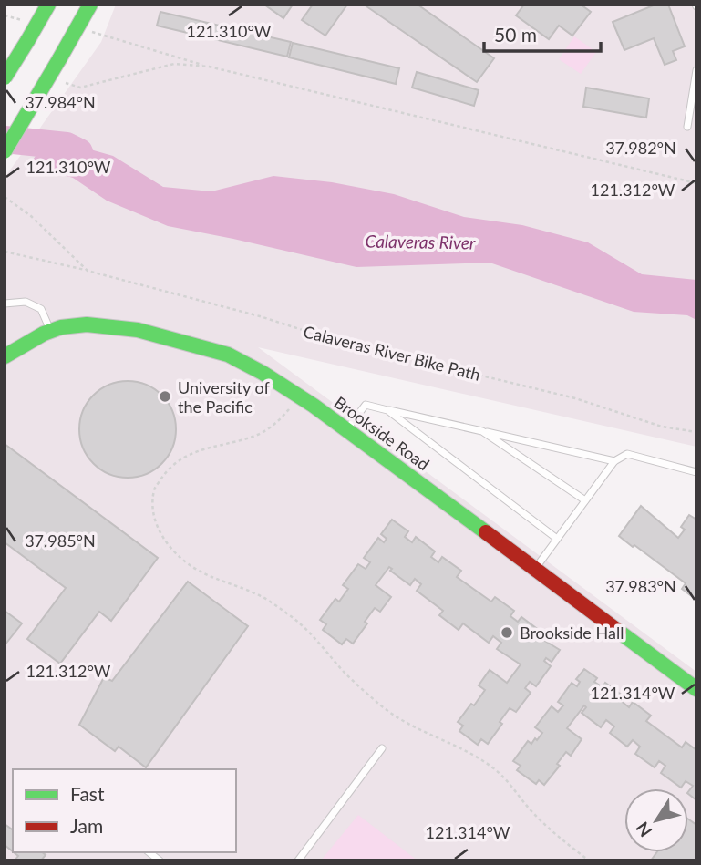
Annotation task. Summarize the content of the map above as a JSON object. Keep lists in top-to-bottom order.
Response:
{
  "streets": {
    "street": ["Brookside Road"],
    "path": ["Calaveras River Bike Path"]
  },
  "water": ["Calaveras River"],
  "places": ["University of the Pacific", "Brookside Hall"],
  "legend": ["Fast", "Jam"],
  "scale_bar": "50 m",
  "north": "bottom left",
  "coordinates": [
    "121.310°W",
    "37.984°N",
    "37.982°N",
    "121.312°W",
    "37.985°N",
    "37.983°N",
    "121.314°W"
  ]
}
